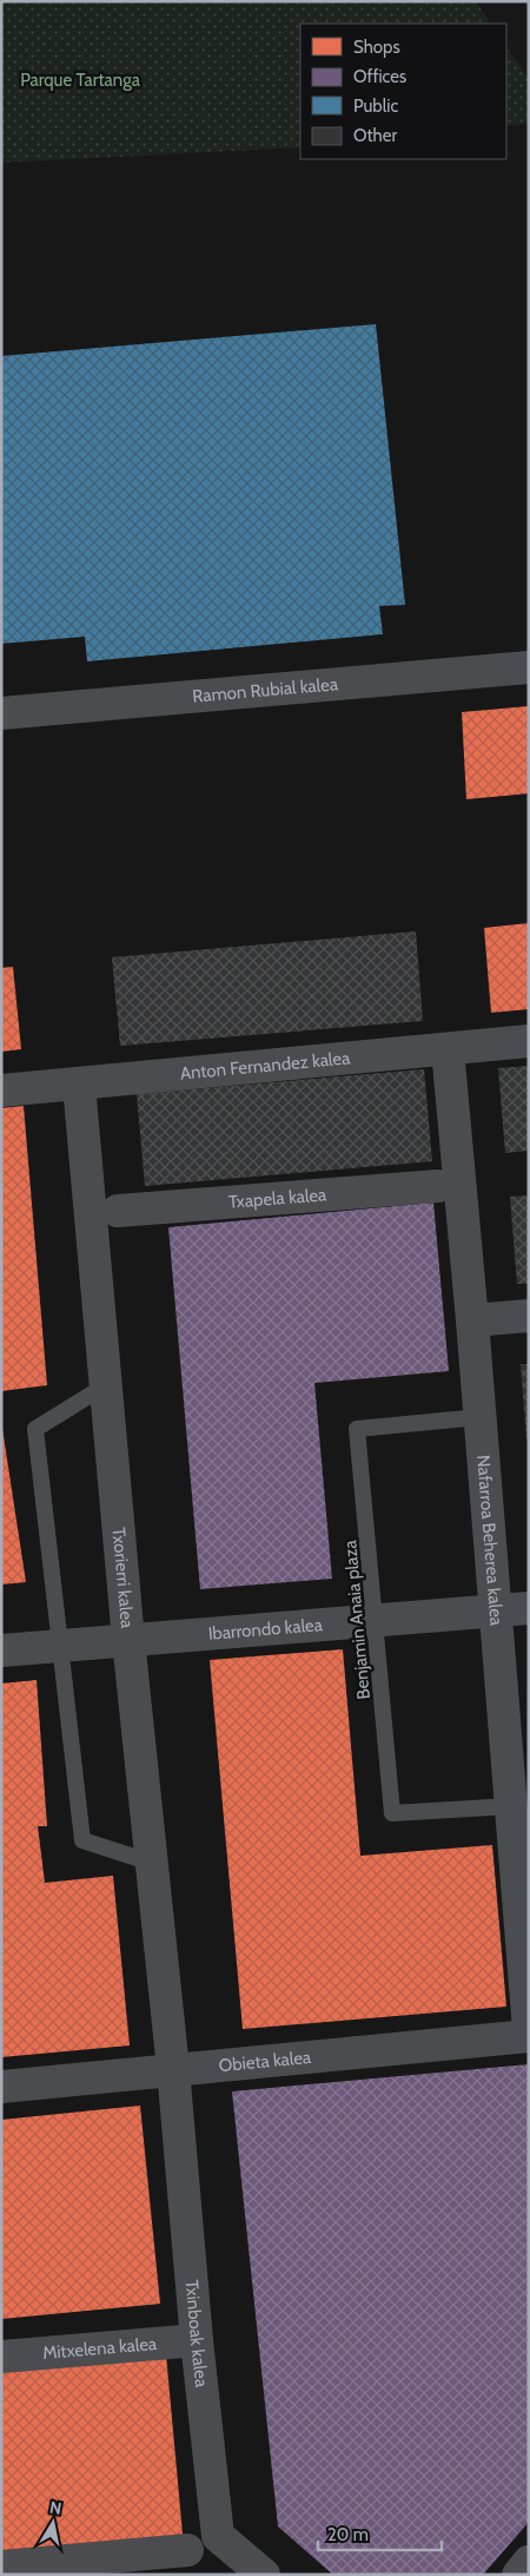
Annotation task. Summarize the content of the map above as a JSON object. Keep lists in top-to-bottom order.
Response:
{
  "streets": {
    "street": [
      "Ramon Rubial kalea",
      "Anton Fernandez kalea",
      "Txapela kalea",
      "Nafarroa Beherea kalea",
      "Txorierri kalea",
      "Ibarrondo kalea",
      "Obieta kalea",
      "Txinboak kalea",
      "Mitxelena kalea"
    ],
    "lane": ["Benjamin Anaia plaza"]
  },
  "crossings": [
    ["Anton Fernandez kalea", "Nafarroa Beherea kalea"],
    ["Anton Fernandez kalea", "Txorierri kalea"],
    ["Nafarroa Beherea kalea", "Benjamin Anaia plaza"],
    ["Nafarroa Beherea kalea", "Ibarrondo kalea"],
    ["Txorierri kalea", "Ibarrondo kalea"],
    ["Txorierri kalea", "Obieta kalea"],
    ["Txorierri kalea", "Txinboak kalea"],
    ["Benjamin Anaia plaza", "Ibarrondo kalea"],
    ["Obieta kalea", "Txinboak kalea"],
    ["Txinboak kalea", "Mitxelena kalea"]
  ],
  "parks": ["Parque Tartanga"],
  "legend": [
    "Shops",
    "Offices",
    "Public",
    "Other"
  ],
  "scale_bar": "20 m",
  "north": "top"
}
